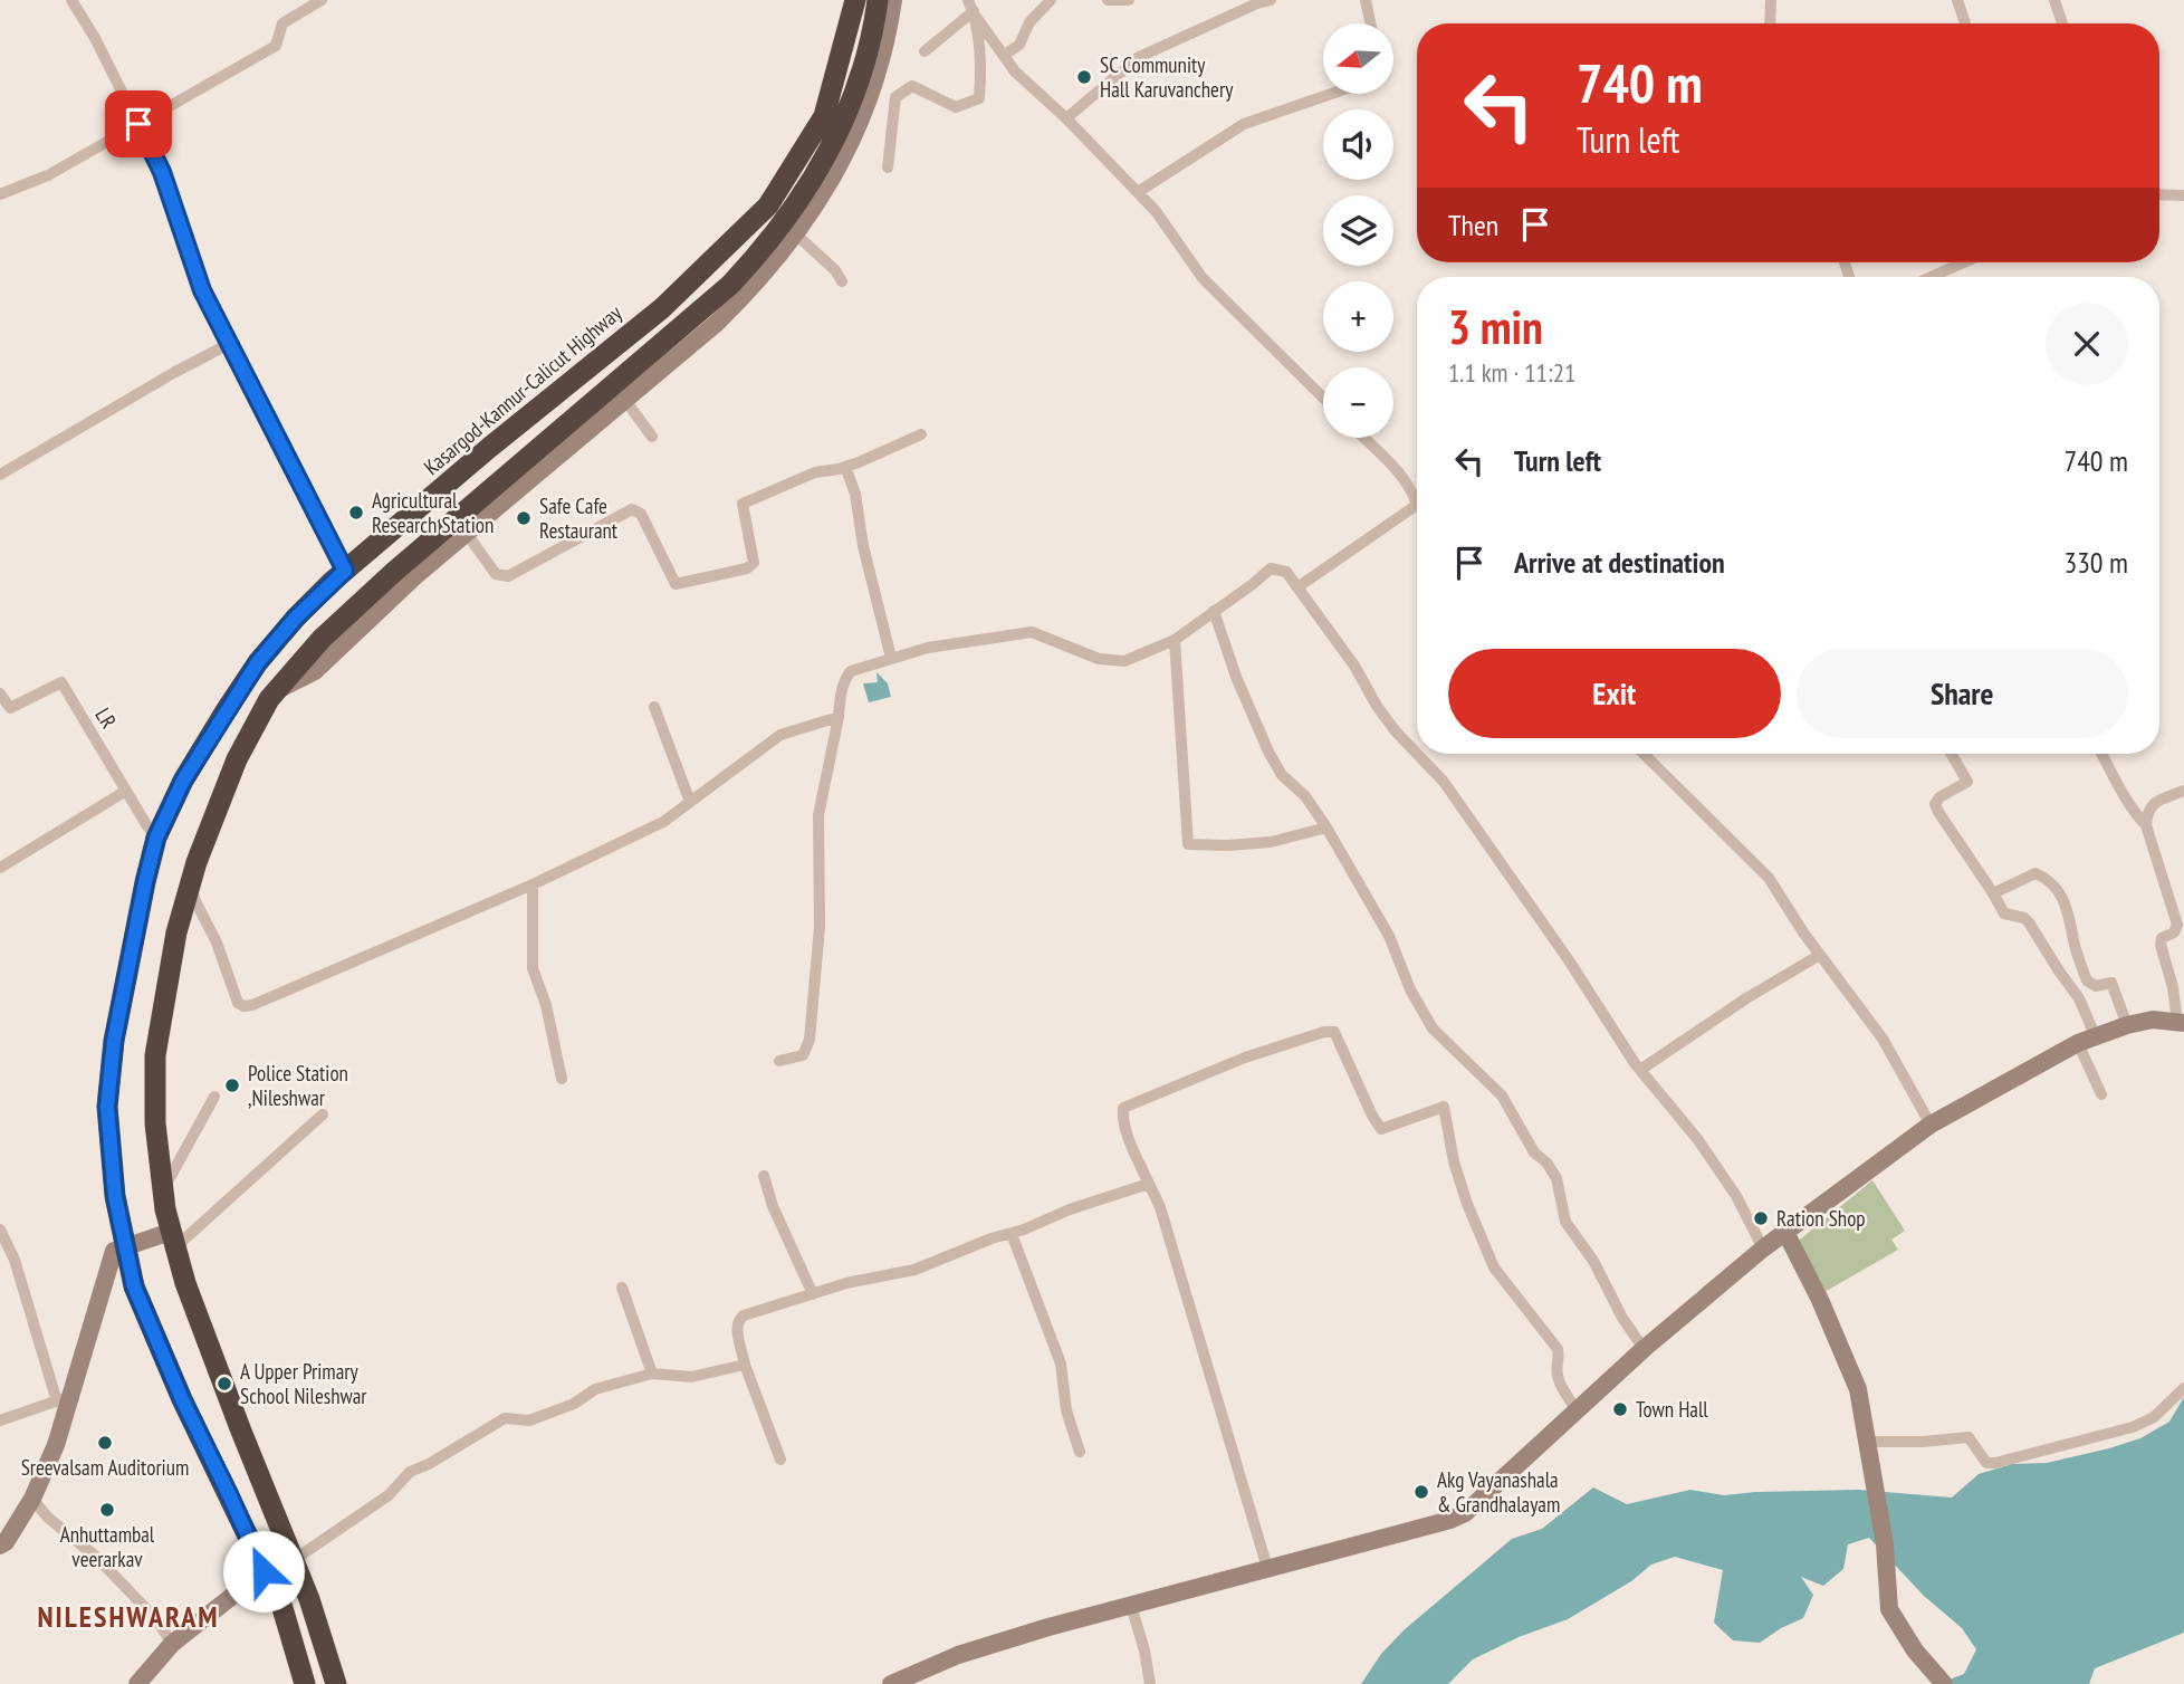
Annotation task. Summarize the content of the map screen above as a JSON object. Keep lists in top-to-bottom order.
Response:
{
  "streets": {
    "highway": ["Kasargod-Kannur-Calicut Highway"],
    "street": ["LR"]
  },
  "crossings": [
    ["Kasargod-Kannur-Calicut Highway", "LR"]
  ],
  "districts": ["NILESHWARAM"],
  "places": [
    "SC Community Hall Karuvanchery",
    "Agricultural Research Station",
    "Safe Cafe Restaurant",
    "Police Station ,Nileshwar",
    "Ration Shop",
    "A Upper Primary School Nileshwar",
    "Town Hall",
    "Sreevalsam Auditorium",
    "Akg Vayanashala & Grandhalayam",
    "Anhuttambal veerarkav"
  ],
  "north": "left",
  "page": {
    "map_buttons": ["+", "−"],
    "turn": ["740 m", "Turn left"],
    "then": "Then",
    "heading": ["3 min", "1.1 km · 11:21"],
    "list": [
      {
        "name": "Turn left",
        "value": "740 m"
      },
      {
        "name": "Arrive at destination",
        "value": "330 m"
      }
    ],
    "buttons": ["Exit", "Share"]
  }
}
